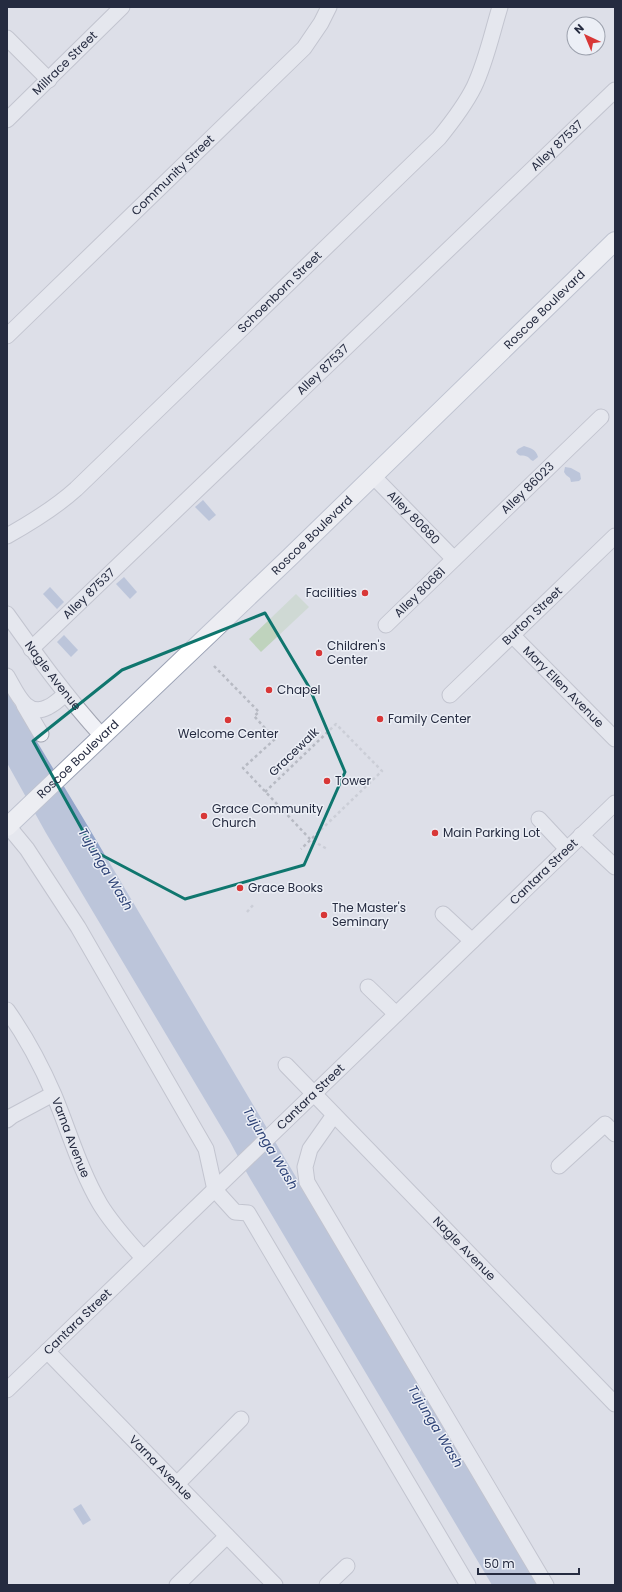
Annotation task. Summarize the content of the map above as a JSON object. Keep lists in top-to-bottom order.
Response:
{
  "streets": {
    "main road": ["Roscoe Boulevard"],
    "street": [
      "Millrace Street",
      "Alley 87537",
      "Community Street",
      "Schoenborn Street",
      "Alley 86023",
      "Alley 80680",
      "Alley 80681",
      "Burton Street",
      "Nagle Avenue",
      "Mary Ellen Avenue",
      "Cantara Street",
      "Varna Avenue"
    ],
    "path": ["Gracewalk"]
  },
  "crossings": [
    ["Alley 87537", "Nagle Avenue"],
    ["Roscoe Boulevard", "Alley 80680"],
    ["Roscoe Boulevard", "Nagle Avenue"],
    ["Alley 86023", "Alley 80680"],
    ["Alley 86023", "Alley 80681"],
    ["Alley 80680", "Alley 80681"],
    ["Burton Street", "Mary Ellen Avenue"],
    ["Nagle Avenue", "Cantara Street"],
    ["Cantara Street", "Varna Avenue"]
  ],
  "water": ["Tujunga Wash"],
  "places": [
    "Facilities",
    "Children's Center",
    "Chapel",
    "Family Center",
    "Welcome Center",
    "Tower",
    "Grace Community Church",
    "Main Parking Lot",
    "Grace Books",
    "The Master's Seminary"
  ],
  "scale_bar": "50 m",
  "north": "top left"
}
